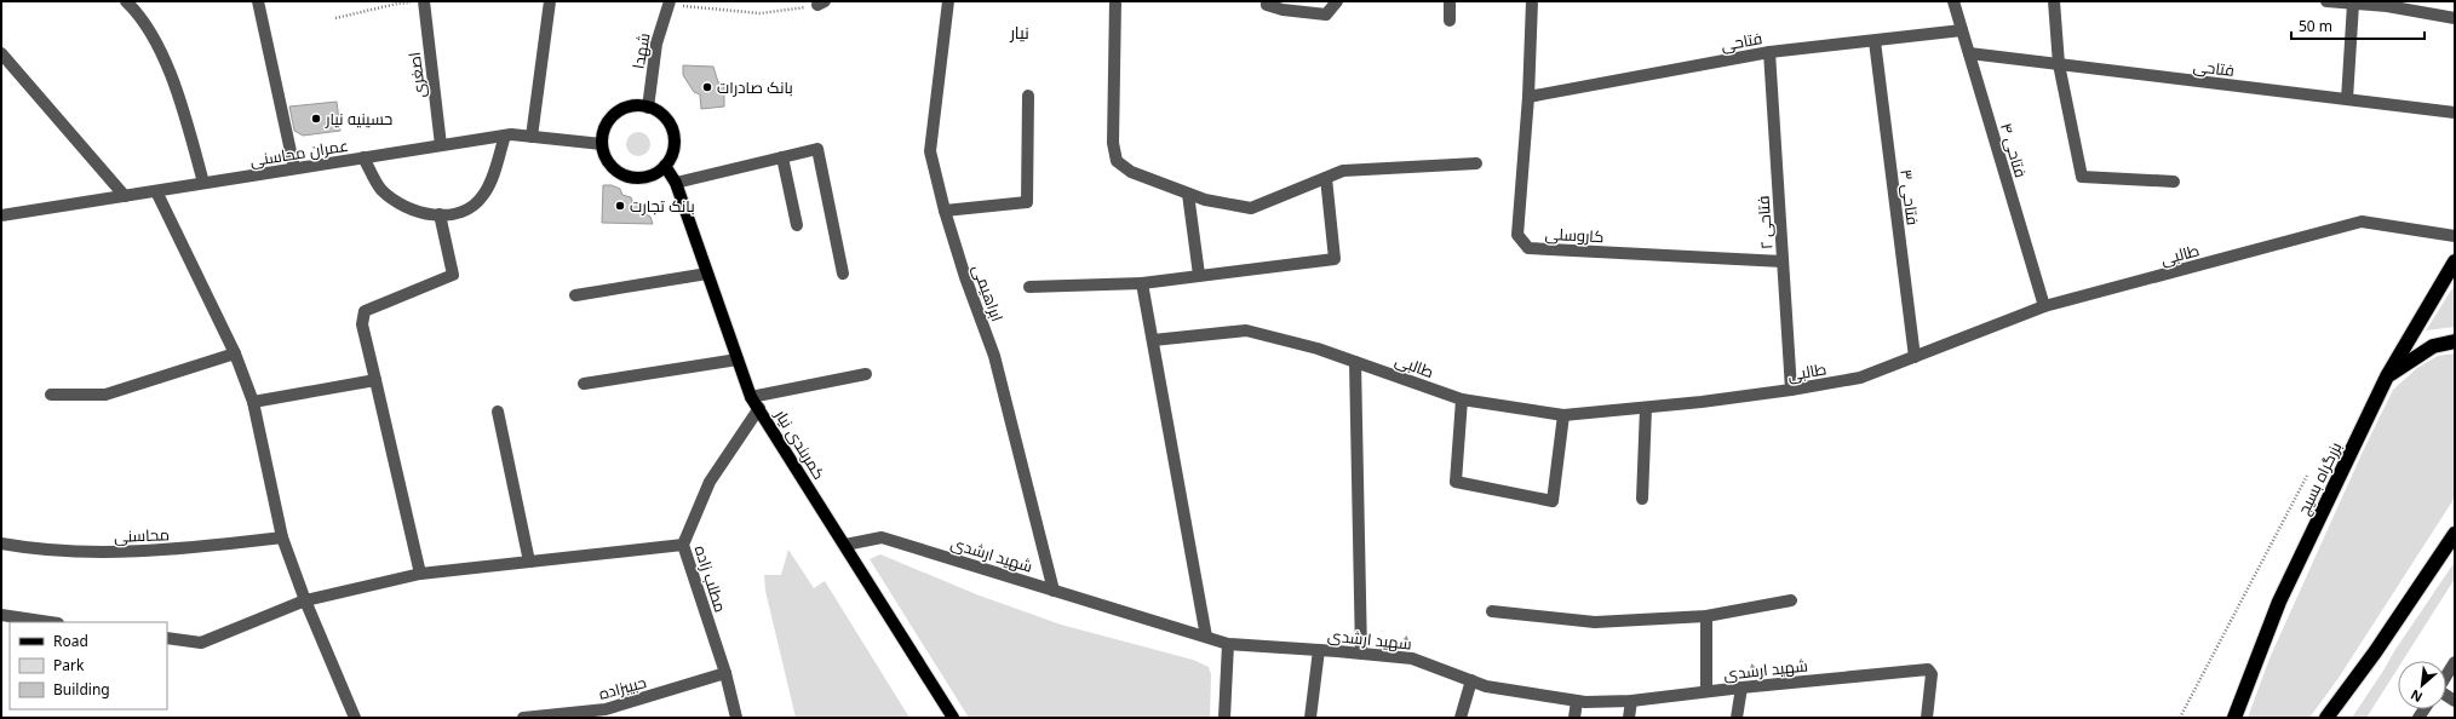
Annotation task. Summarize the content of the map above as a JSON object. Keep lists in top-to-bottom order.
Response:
{
  "streets": {
    "highway": ["بزرگراه بسیج"],
    "main road": ["کمربندی نیار"],
    "street": [
      "فتاحی",
      "شهدا",
      "اصغری",
      "فتاحی ۴",
      "عمران محاسنی",
      "فتاحی ۳",
      "فتاحی ۲",
      "کاروسلی",
      "طالبی",
      "ابراهیمی",
      "محاسنی",
      "شهید ارشدی",
      "مطلب زاده",
      "حبیبزاده"
    ]
  },
  "crossings": [
    ["فتاحی", "فتاحی ۴"],
    ["فتاحی", "فتاحی ۳"],
    ["فتاحی", "فتاحی ۲"],
    ["فتاحی", "کاروسلی"],
    ["شهدا", "عمران محاسنی"],
    ["شهدا", "کمربندی نیار"],
    ["اصغری", "عمران محاسنی"],
    ["فتاحی ۴", "طالبی"],
    ["عمران محاسنی", "کمربندی نیار"],
    ["فتاحی ۳", "طالبی"],
    ["فتاحی ۲", "کاروسلی"],
    ["فتاحی ۲", "طالبی"],
    ["ابراهیمی", "شهید ارشدی"],
    ["کمربندی نیار", "شهید ارشدی"],
    ["کمربندی نیار", "مطلب زاده"],
    ["مطلب زاده", "حبیبزاده"]
  ],
  "districts": ["نیار"],
  "places": ["بانک صادرات", "حسینیه نیار", "بانک تجارت"],
  "legend": ["Road", "Park", "Building"],
  "scale_bar": "50 m",
  "north": "bottom left"
}
